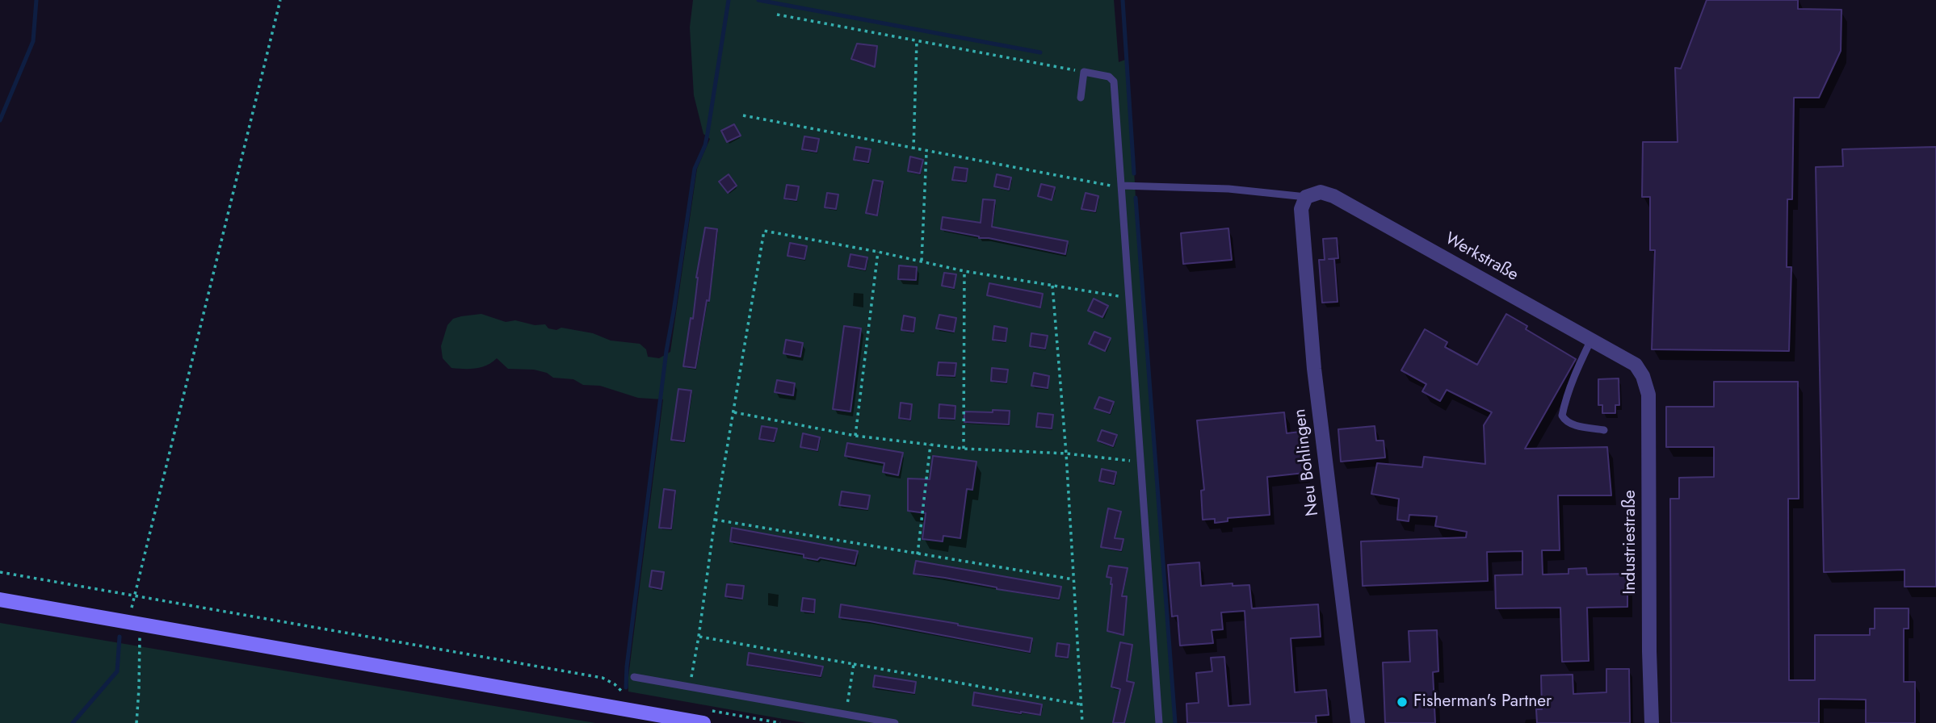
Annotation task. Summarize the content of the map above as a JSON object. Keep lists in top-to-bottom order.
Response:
{
  "streets": {
    "street": ["Werkstraße", "Neu Bohlingen", "Industriestraße"]
  },
  "crossings": [
    ["Werkstraße", "Neu Bohlingen"],
    ["Werkstraße", "Industriestraße"]
  ],
  "places": ["Fisherman's Partner"]
}
